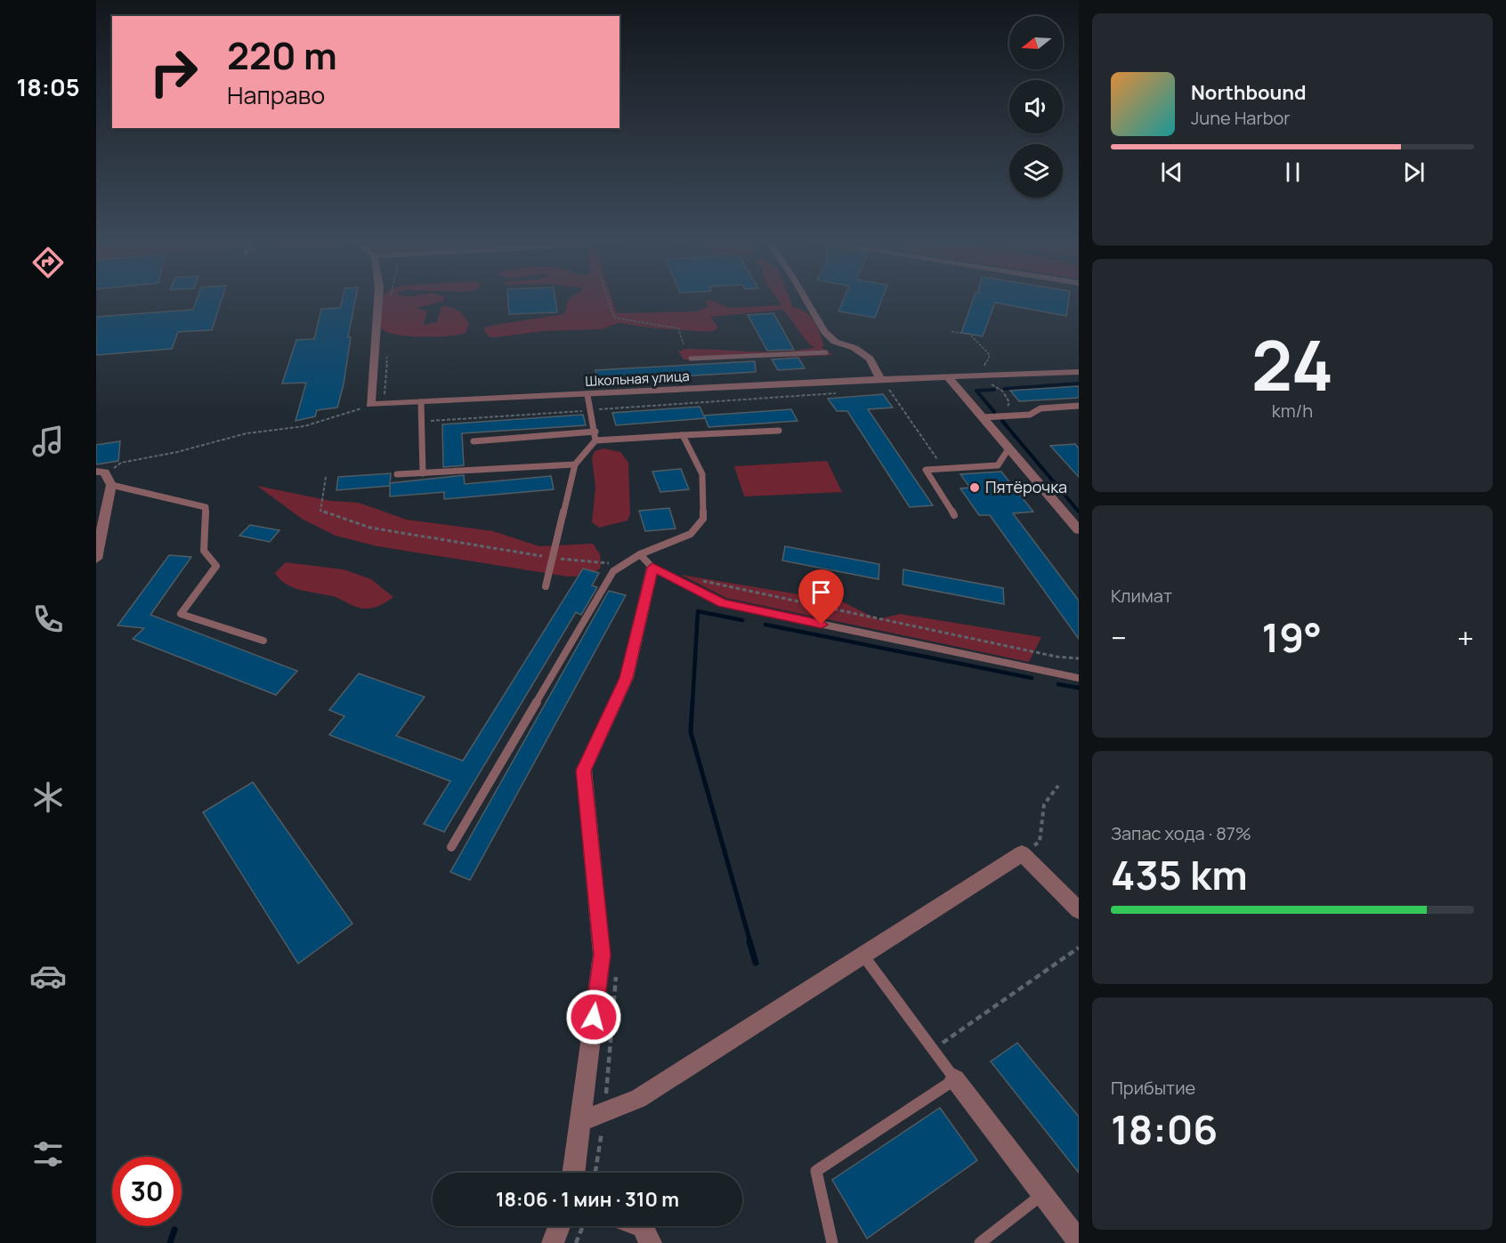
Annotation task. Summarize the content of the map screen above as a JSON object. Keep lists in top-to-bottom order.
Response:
{
  "streets": {
    "street": ["Школьная улица"]
  },
  "places": ["Пятёрочка"],
  "north": "left",
  "page": {
    "tabs": "18:05",
    "turn": ["220 m", "Направо"],
    "song": ["Northbound", "June Harbor"],
    "tile": [
      ["24", "km/h"],
      "Климат",
      ["Запас хода · 87%", "435 km"],
      ["Прибытие", "18:06"]
    ],
    "heat": ["−", "19°", "+"],
    "limit": "30",
    "trip": "18:06 · 1 мин · 310 m"
  }
}
